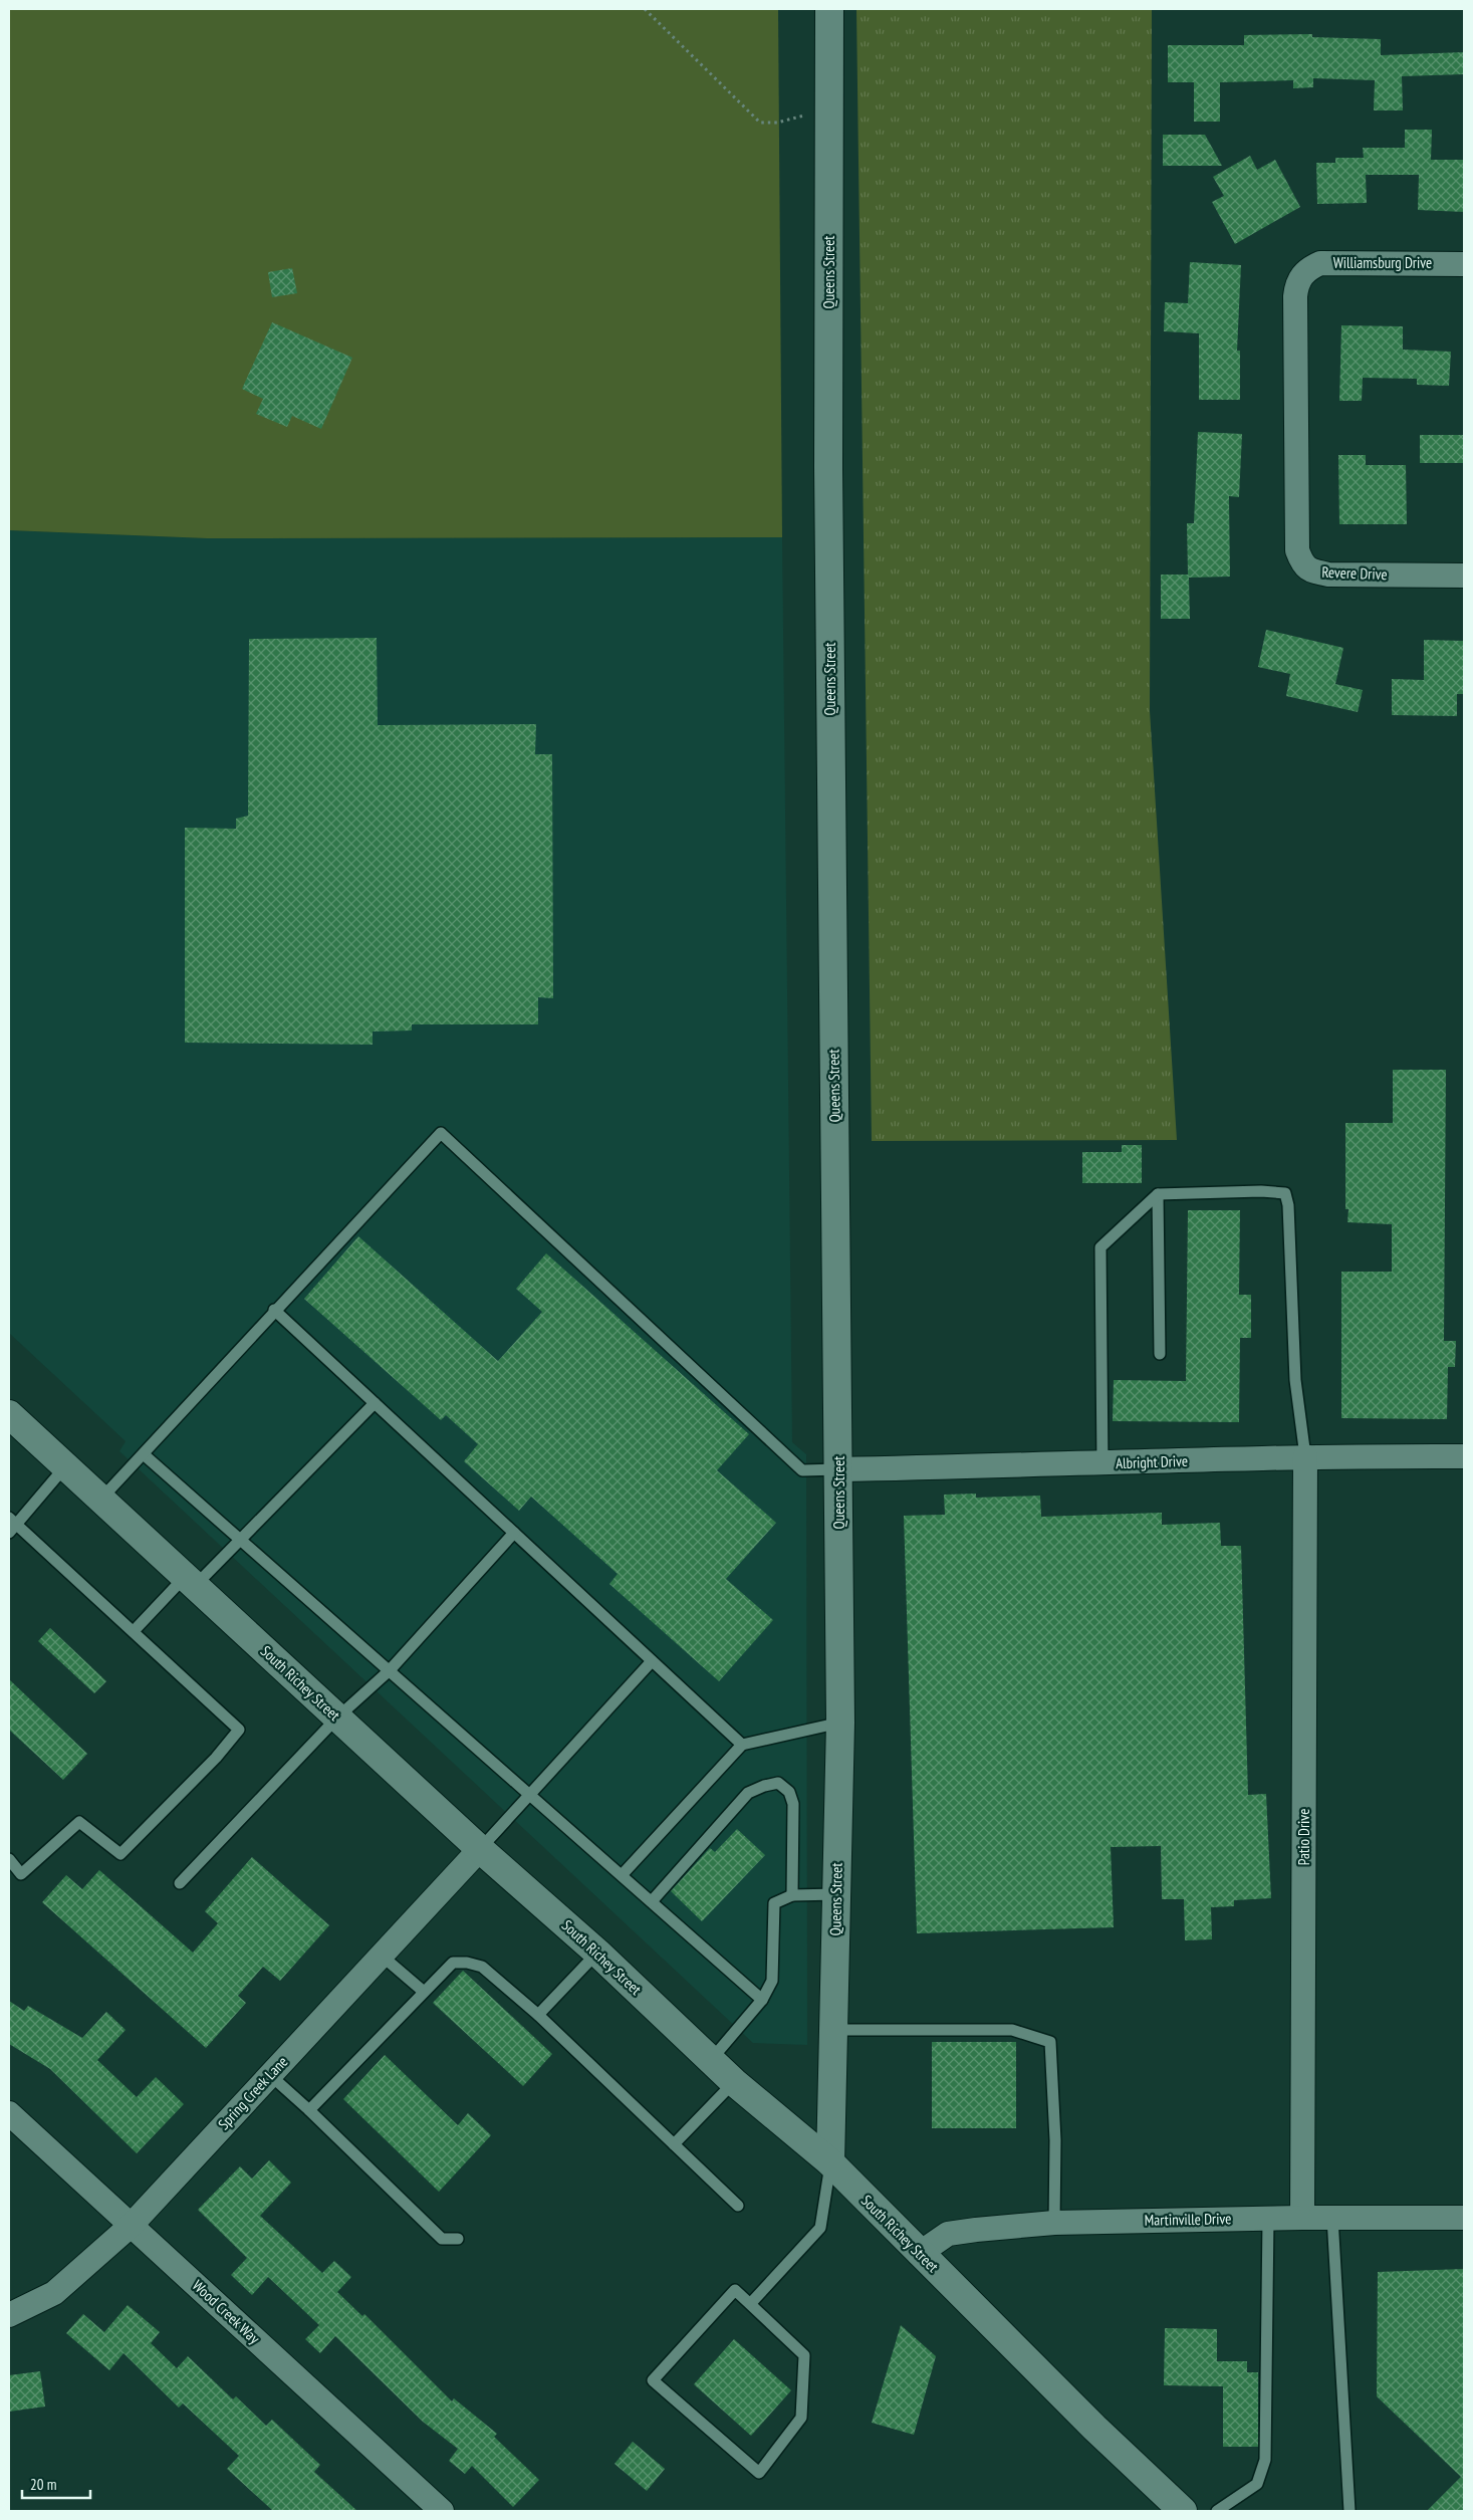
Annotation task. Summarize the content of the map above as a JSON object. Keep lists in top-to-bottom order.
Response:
{
  "streets": {
    "street": [
      "Williamsburg Drive",
      "Queens Street",
      "Revere Drive",
      "Albright Drive",
      "South Richey Street",
      "Patio Drive",
      "Spring Creek Lane",
      "Martinville Drive",
      "Wood Creek Way"
    ]
  },
  "crossings": [
    ["Williamsburg Drive", "Revere Drive"],
    ["Queens Street", "Albright Drive"],
    ["Queens Street", "South Richey Street"],
    ["Albright Drive", "Patio Drive"],
    ["South Richey Street", "Spring Creek Lane"],
    ["South Richey Street", "Martinville Drive"],
    ["Patio Drive", "Martinville Drive"],
    ["Spring Creek Lane", "Wood Creek Way"]
  ],
  "scale_bar": "20 m"
}
